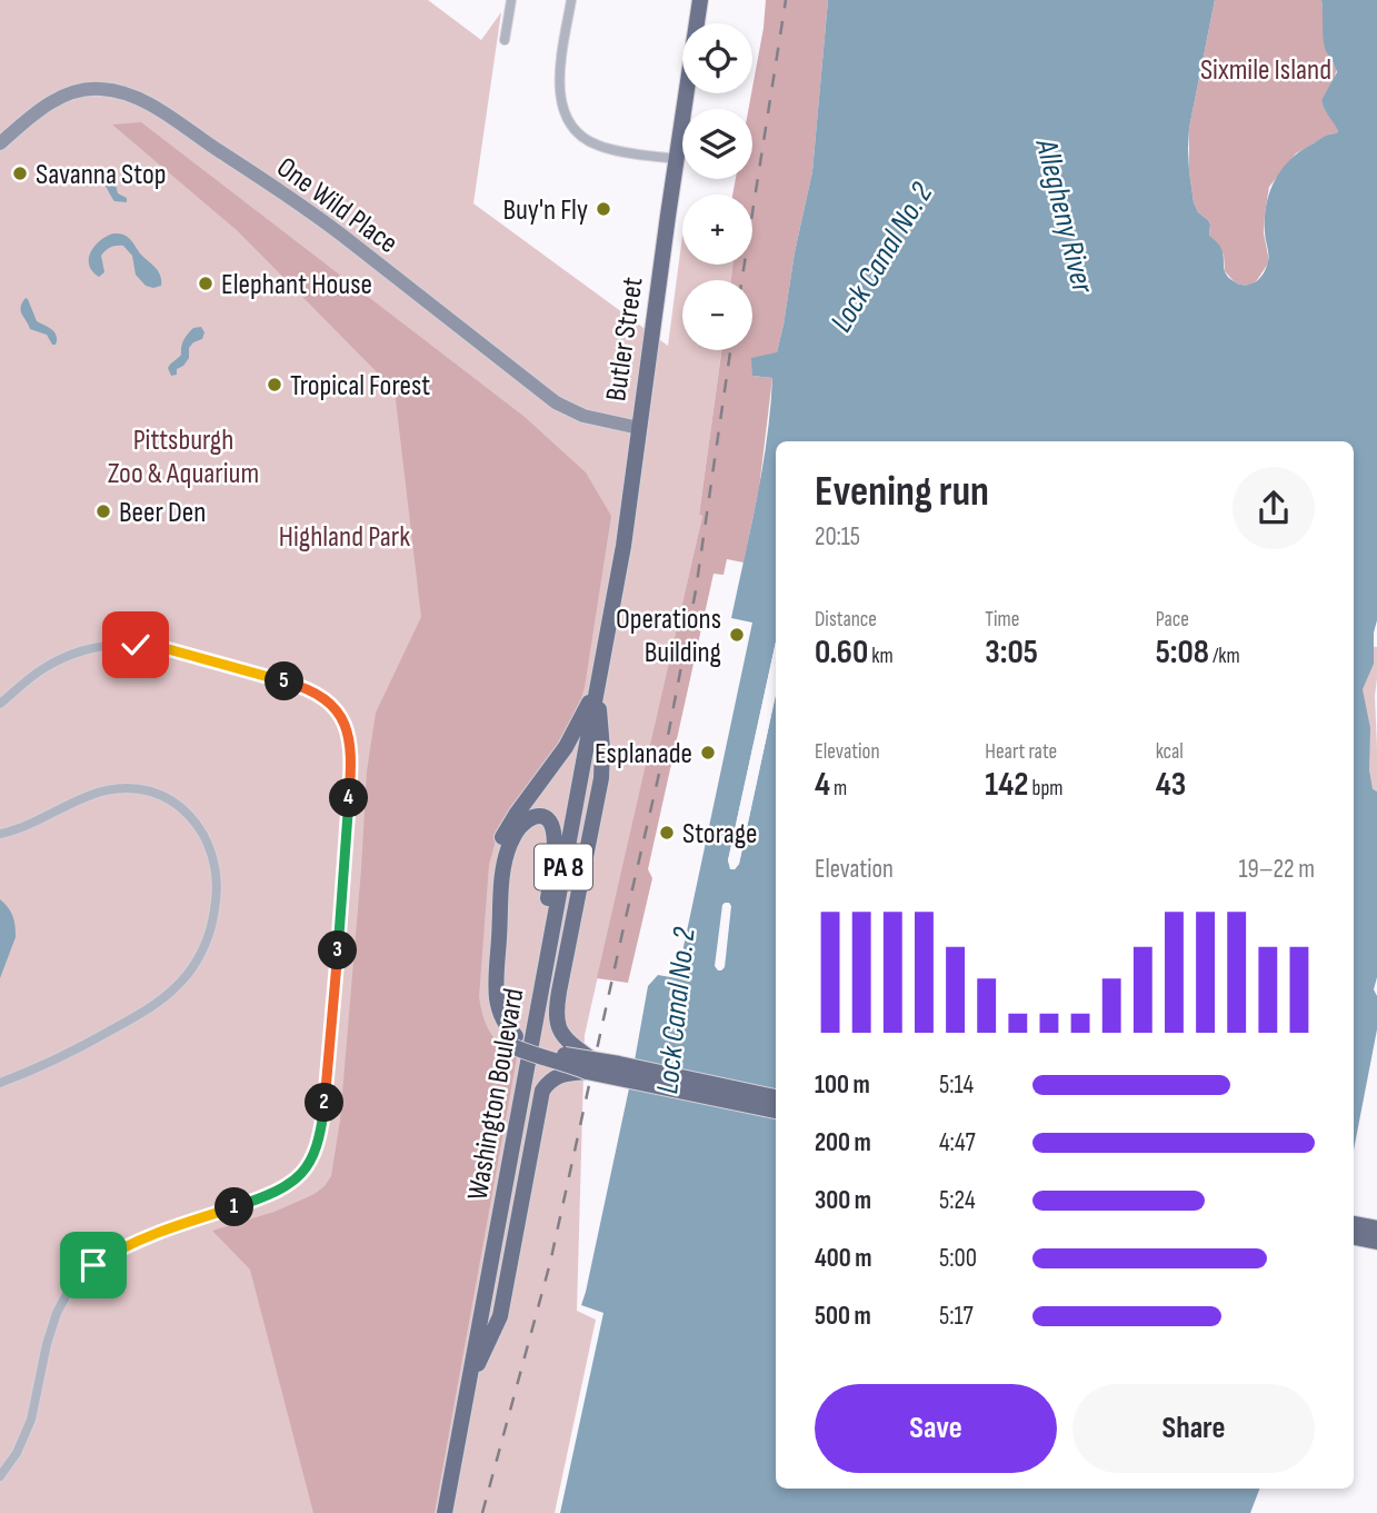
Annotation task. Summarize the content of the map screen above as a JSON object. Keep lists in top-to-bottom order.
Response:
{
  "streets": {
    "highway": ["Butler Street", "PA 8", "Washington Boulevard"],
    "main road": ["One Wild Place"]
  },
  "crossings": [
    ["One Wild Place", "Butler Street"],
    ["Butler Street", "Washington Boulevard"]
  ],
  "water": ["Allegheny River", "Lock Canal No. 2"],
  "parks": ["Sixmile Island", "Pittsburgh Zoo & Aquarium", "Highland Park"],
  "places": [
    "Savanna Stop",
    "Buy'n Fly",
    "Elephant House",
    "Tropical Forest",
    "Beer Den",
    "Operations Building",
    "Esplanade",
    "Storage"
  ],
  "page": {
    "map_buttons": ["+", "−"],
    "heading": ["Evening run", "20:15"],
    "stats": [
      ["Distance", "0.60 km"],
      ["Time", "3:05"],
      ["Pace", "5:08 /km"],
      ["Elevation", "4 m"],
      ["Heart rate", "142 bpm"],
      ["kcal", "43"]
    ],
    "pins": [
      "5",
      "4",
      "3",
      "2",
      "1"
    ],
    "chart": ["Elevation", "19–22 m"],
    "list": [
      {
        "name": "100 m",
        "note": "5:14"
      },
      {
        "name": "200 m",
        "note": "4:47"
      },
      {
        "name": "300 m",
        "note": "5:24"
      },
      {
        "name": "400 m",
        "note": "5:00"
      },
      {
        "name": "500 m",
        "note": "5:17"
      }
    ],
    "buttons": ["Save", "Share"]
  }
}
